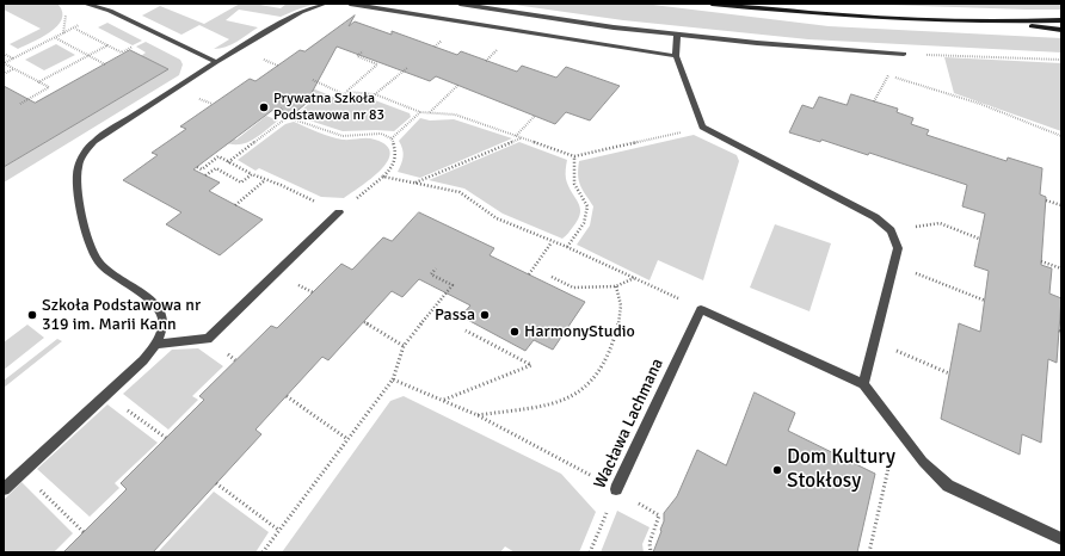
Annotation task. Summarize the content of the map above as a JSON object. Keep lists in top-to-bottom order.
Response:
{
  "streets": {
    "lane": ["Wacława Lachmana"]
  },
  "places": [
    "Prywatna Szkoła Podstawowa nr 83",
    "Szkoła Podstawowa nr 319 im. Marii Kann",
    "Passa",
    "HarmonyStudio",
    "Dom Kultury Stokłosy"
  ]
}
